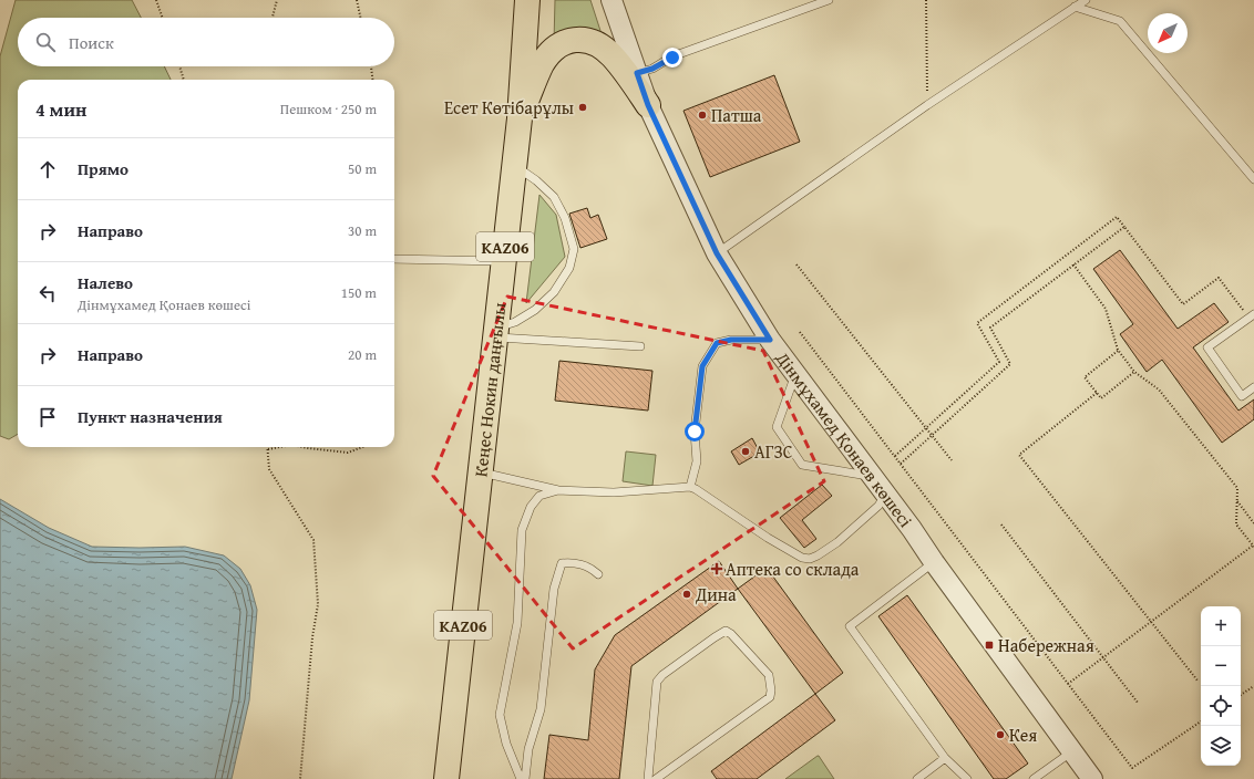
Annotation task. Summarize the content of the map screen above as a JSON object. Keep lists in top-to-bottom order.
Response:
{
  "streets": {
    "highway": ["KАZ06", "Кеңес Нокин даңғылы"],
    "street": ["Дінмұхамед Қонаев көшесі"]
  },
  "places": {
    "other": [
      "Есет Көтібарұлы",
      "Патша",
      "АГЗС",
      "Дина",
      "Кея"
    ],
    "health": ["Аптека со склада"],
    "transit": ["Набережная"]
  },
  "north": "bottom left",
  "page": {
    "search": "Поиск",
    "heading": ["4 мин", "Пешком · 250 m"],
    "list": [
      ["Прямо", "50 m"],
      ["Направо", "30 m"],
      ["Налево", "Дінмұхамед Қонаев көшесі", "150 m"],
      ["Направо", "20 m"],
      "Пункт назначения"
    ],
    "map_buttons": ["+", "−"]
  }
}
